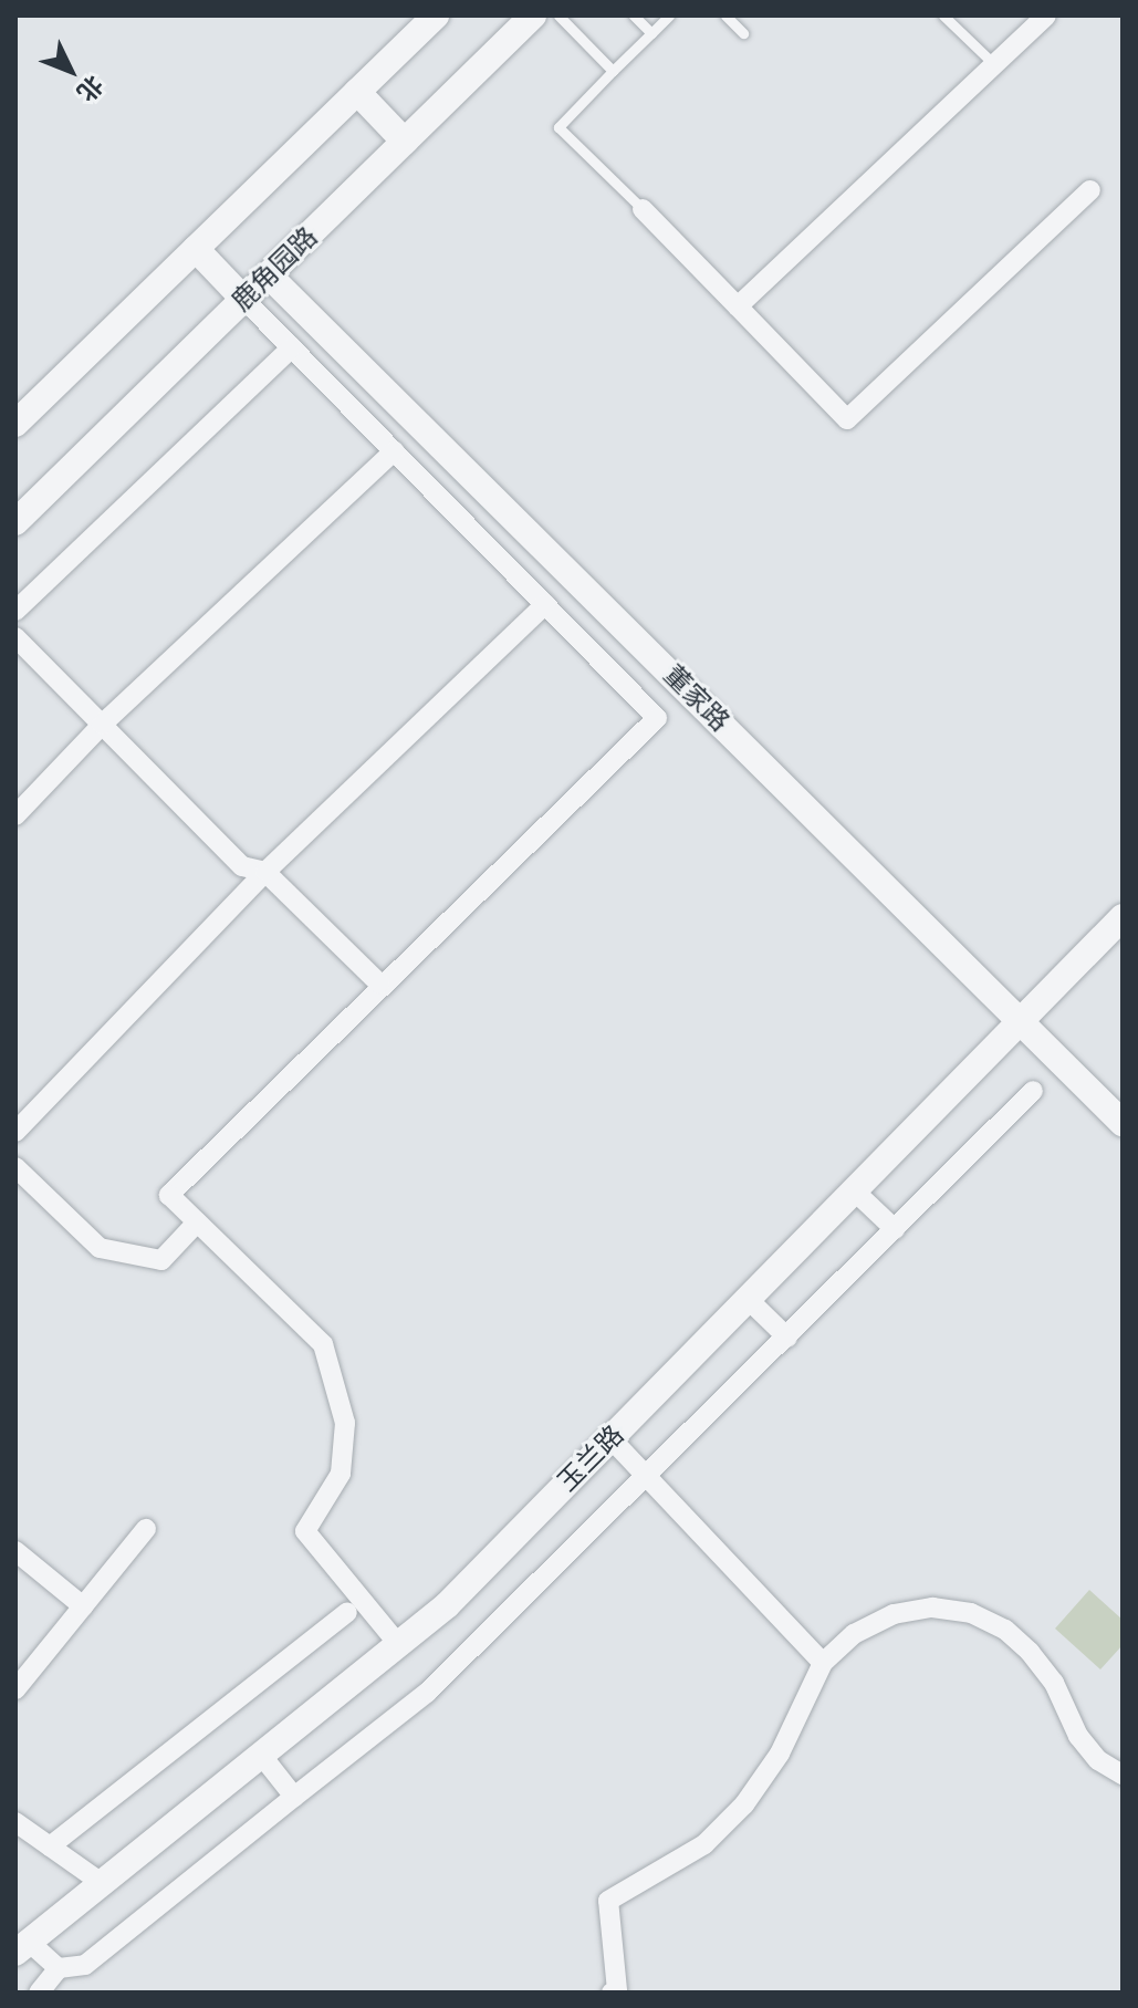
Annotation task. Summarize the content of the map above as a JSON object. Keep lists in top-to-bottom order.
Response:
{
  "streets": {
    "street": ["鹿角园路", "董家路", "玉兰路"]
  },
  "crossings": [
    ["鹿角园路", "董家路"],
    ["董家路", "玉兰路"]
  ],
  "north": "bottom right"
}
